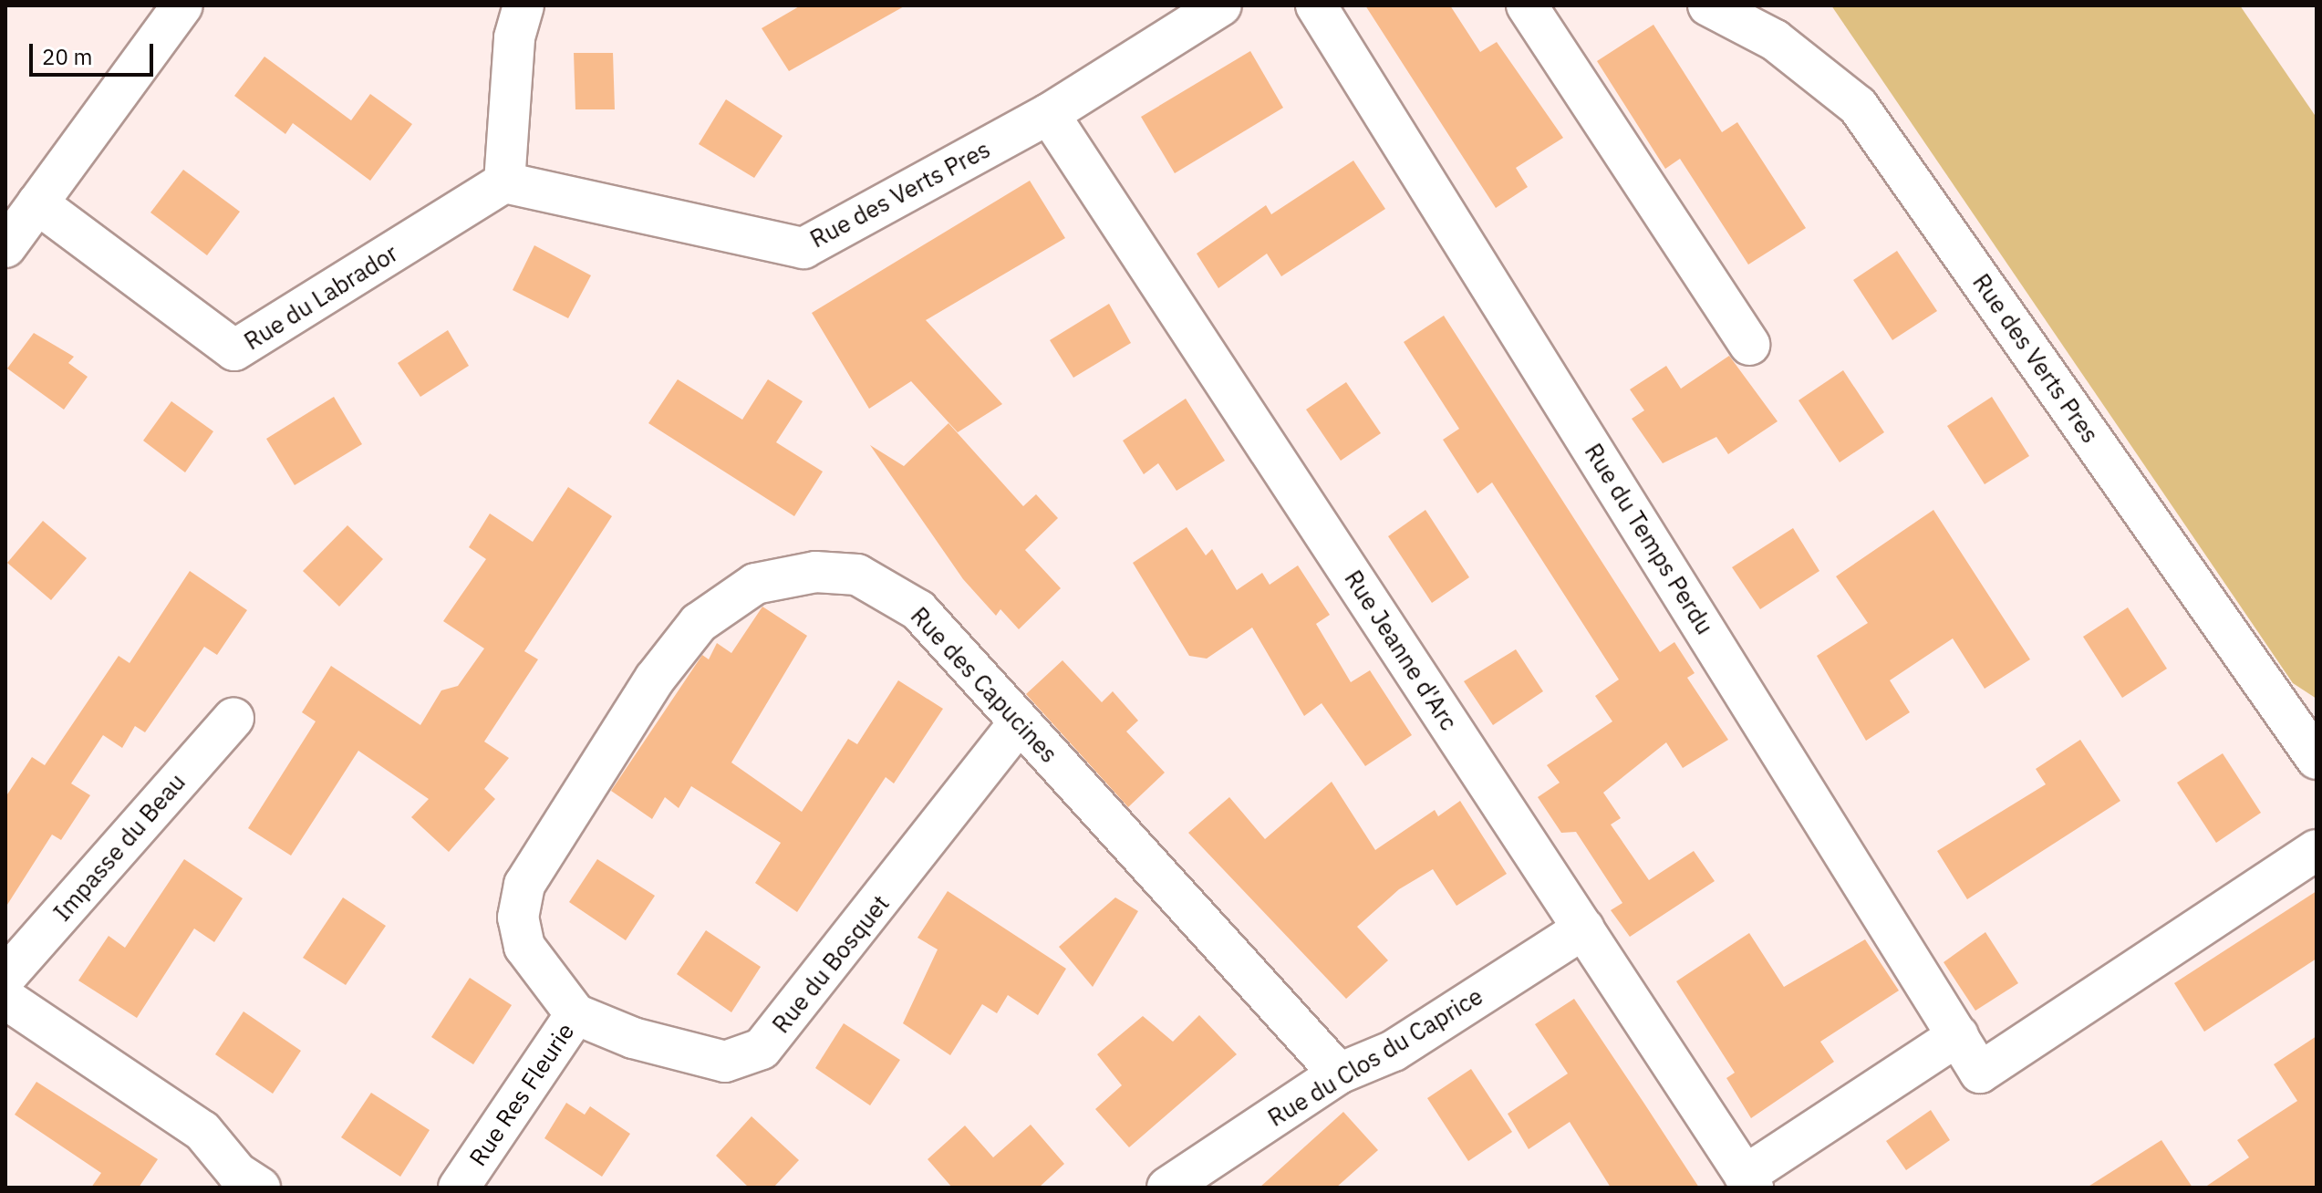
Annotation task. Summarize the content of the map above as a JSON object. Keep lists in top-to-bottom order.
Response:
{
  "streets": {
    "street": [
      "Rue des Verts Pres",
      "Rue du Labrador",
      "Rue du Temps Perdu",
      "Rue Jeanne d'Arc",
      "Rue des Capucines",
      "Impasse du Beau",
      "Rue du Bosquet",
      "Rue du Clos du Caprice",
      "Rue Res Fleurie"
    ]
  },
  "crossings": [
    ["Rue des Verts Pres", "Rue du Labrador"],
    ["Rue des Verts Pres", "Rue Jeanne d'Arc"],
    ["Rue Jeanne d'Arc", "Rue du Clos du Caprice"],
    ["Rue des Capucines", "Rue du Bosquet"],
    ["Rue des Capucines", "Rue du Clos du Caprice"],
    ["Rue des Capucines", "Rue Res Fleurie"],
    ["Rue du Bosquet", "Rue Res Fleurie"]
  ],
  "scale_bar": "20 m"
}
